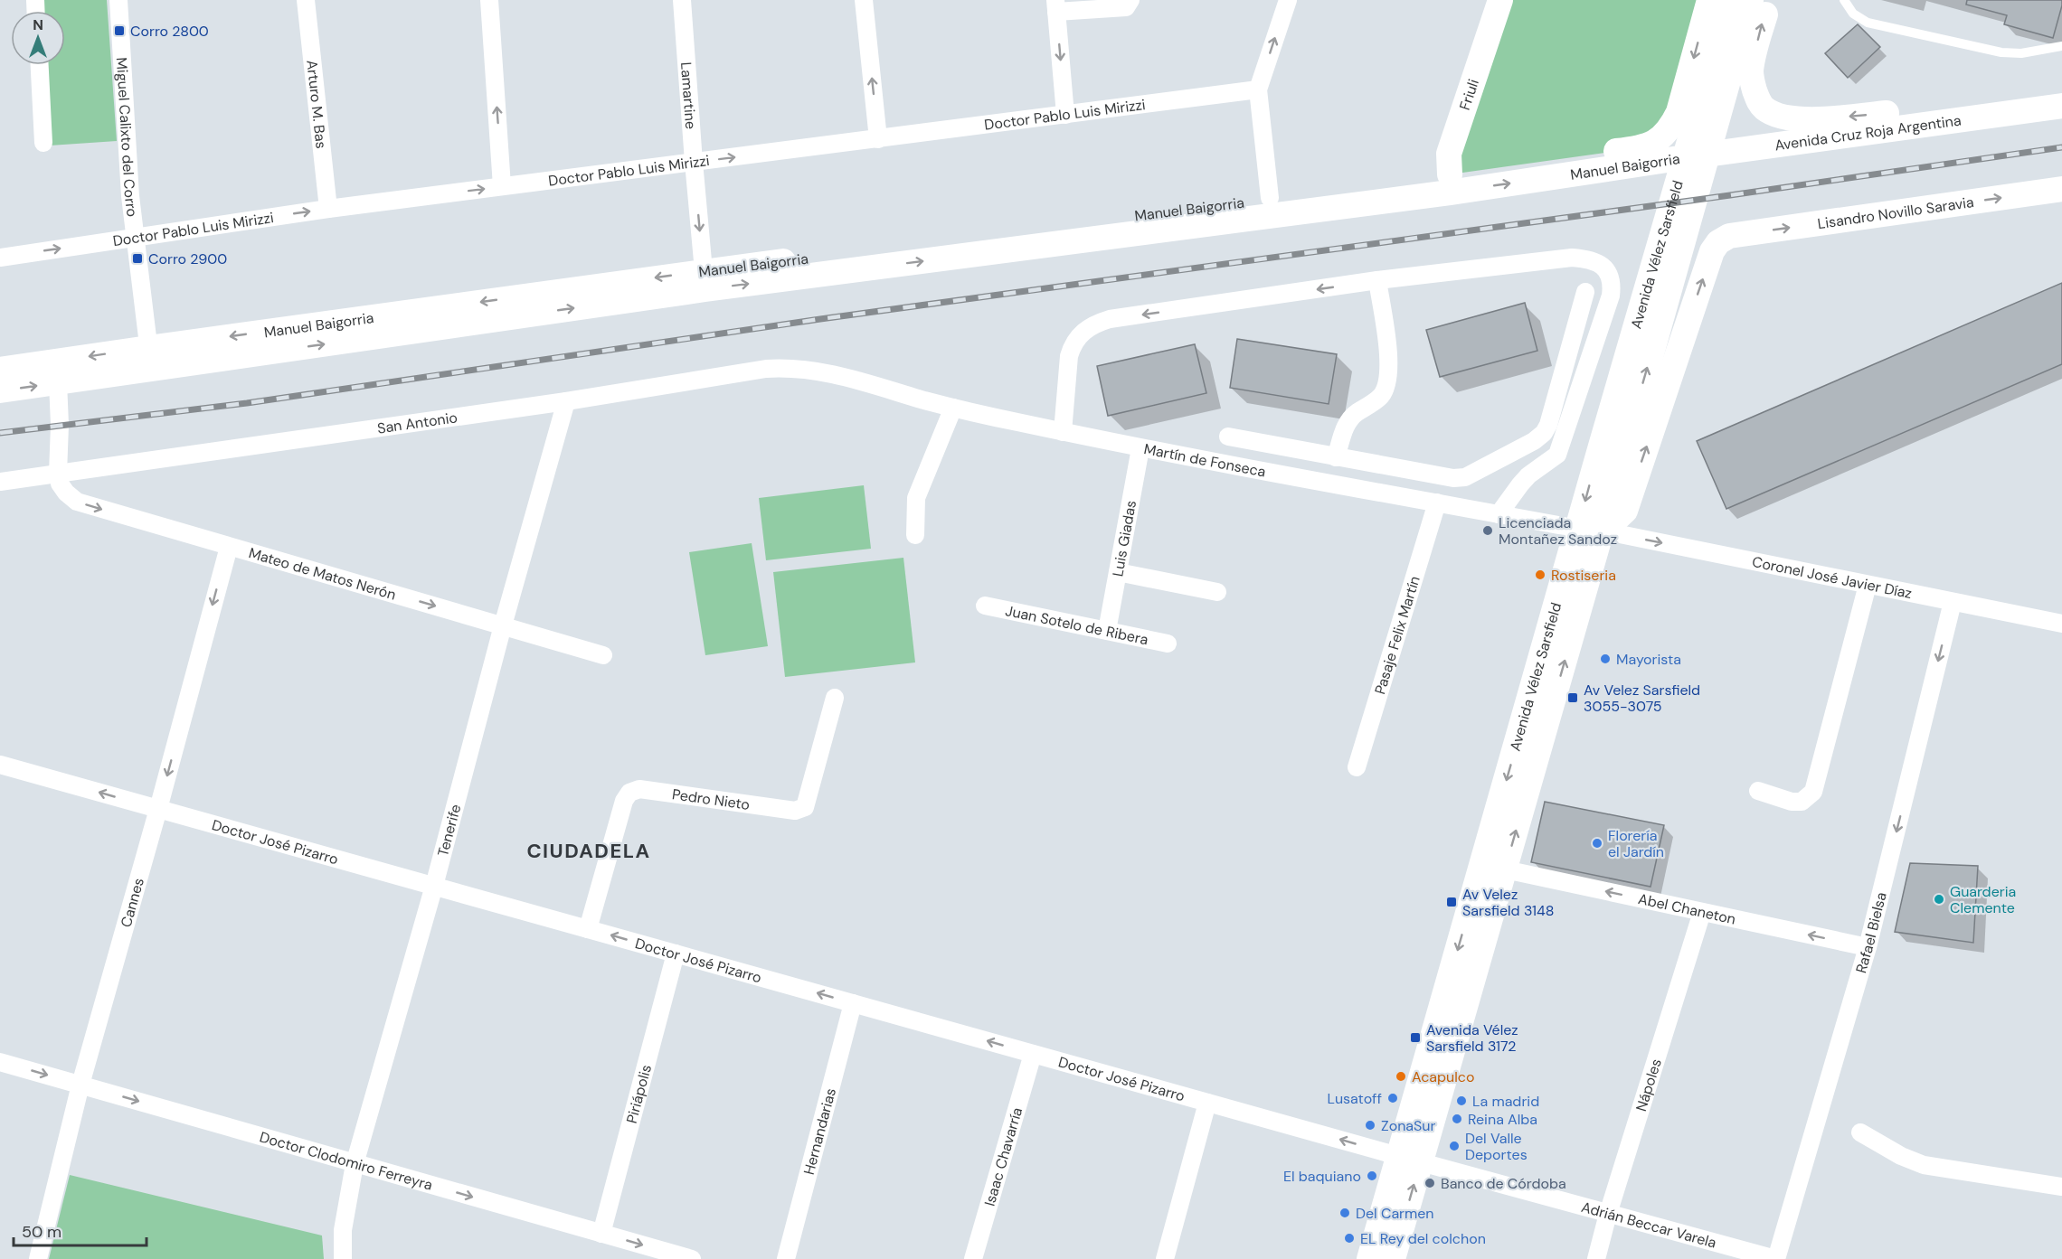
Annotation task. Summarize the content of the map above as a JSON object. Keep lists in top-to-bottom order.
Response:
{
  "streets": {
    "main road": [
      "Friuli",
      "Avenida Cruz Roja Argentina",
      "Manuel Baigorria",
      "Lisandro Novillo Saravia",
      "Avenida Vélez Sarsfield"
    ],
    "street": [
      "Lamartine",
      "Arturo M. Bas",
      "Doctor Pablo Luis Mirizzi",
      "Miguel Calixto del Corro",
      "San Antonio",
      "Martín de Fonseca",
      "Luis Giadas",
      "Mateo de Matos Nerón",
      "Coronel José Javier Díaz",
      "Juan Sotelo de Ribera",
      "Pasaje Felix Martín",
      "Pedro Nieto",
      "Tenerife",
      "Doctor José Pizarro",
      "Cannes",
      "Abel Chaneton",
      "Rafael Bielsa",
      "Nápoles",
      "Piriápolis",
      "Hernandarias",
      "Isaac Chavarría",
      "Doctor Clodomiro Ferreyra",
      "Adrián Beccar Varela"
    ]
  },
  "crossings": [
    ["Friuli", "Manuel Baigorria"],
    ["Lamartine", "Doctor Pablo Luis Mirizzi"],
    ["Lamartine", "Manuel Baigorria"],
    ["Arturo M. Bas", "Doctor Pablo Luis Mirizzi"],
    ["Doctor Pablo Luis Mirizzi", "Miguel Calixto del Corro"],
    ["Avenida Cruz Roja Argentina", "Manuel Baigorria"],
    ["Miguel Calixto del Corro", "Manuel Baigorria"],
    ["Lisandro Novillo Saravia", "Avenida Vélez Sarsfield"],
    ["Lisandro Novillo Saravia", "Martín de Fonseca"],
    ["Lisandro Novillo Saravia", "Coronel José Javier Díaz"],
    ["Avenida Vélez Sarsfield", "Martín de Fonseca"],
    ["Avenida Vélez Sarsfield", "Coronel José Javier Díaz"],
    ["Avenida Vélez Sarsfield", "Doctor José Pizarro"],
    ["Avenida Vélez Sarsfield", "Abel Chaneton"],
    ["Avenida Vélez Sarsfield", "Adrián Beccar Varela"],
    ["San Antonio", "Martín de Fonseca"],
    ["San Antonio", "Mateo de Matos Nerón"],
    ["San Antonio", "Tenerife"],
    ["Martín de Fonseca", "Luis Giadas"],
    ["Martín de Fonseca", "Coronel José Javier Díaz"],
    ["Martín de Fonseca", "Pasaje Felix Martín"],
    ["Luis Giadas", "Juan Sotelo de Ribera"],
    ["Mateo de Matos Nerón", "Tenerife"],
    ["Mateo de Matos Nerón", "Cannes"],
    ["Coronel José Javier Díaz", "Rafael Bielsa"],
    ["Pedro Nieto", "Doctor José Pizarro"],
    ["Tenerife", "Doctor José Pizarro"],
    ["Tenerife", "Doctor Clodomiro Ferreyra"],
    ["Doctor José Pizarro", "Cannes"],
    ["Doctor José Pizarro", "Piriápolis"],
    ["Doctor José Pizarro", "Hernandarias"],
    ["Doctor José Pizarro", "Isaac Chavarría"],
    ["Doctor José Pizarro", "Adrián Beccar Varela"],
    ["Cannes", "Doctor Clodomiro Ferreyra"],
    ["Abel Chaneton", "Rafael Bielsa"],
    ["Abel Chaneton", "Nápoles"],
    ["Rafael Bielsa", "Adrián Beccar Varela"],
    ["Nápoles", "Adrián Beccar Varela"],
    ["Piriápolis", "Doctor Clodomiro Ferreyra"]
  ],
  "one_way": [
    "Lamartine",
    "Doctor Pablo Luis Mirizzi",
    "Lisandro Novillo Saravia",
    "Mateo de Matos Nerón",
    "Coronel José Javier Díaz",
    "Doctor José Pizarro",
    "Cannes",
    "Abel Chaneton",
    "Rafael Bielsa",
    "Doctor Clodomiro Ferreyra"
  ],
  "districts": ["CIUDADELA"],
  "places": {
    "transit": [
      "Corro 2800",
      "Corro 2900",
      "Av Velez Sarsfield 3055-3075",
      "Av Velez Sarsfield 3148",
      "Avenida Vélez Sarsfield 3172"
    ],
    "other": [
      "Licenciada Montañez Sandoz",
      "Rostiseria",
      "Mayorista",
      "Florería el Jardín",
      "Guarderia Clemente",
      "Acapulco",
      "Lusatoff",
      "La madrid",
      "Reina Alba",
      "ZonaSur",
      "Del Valle Deportes",
      "El baquiano",
      "Banco de Córdoba",
      "Del Carmen",
      "EL Rey del colchon"
    ]
  },
  "scale_bar": "50 m",
  "north": "top"
}
